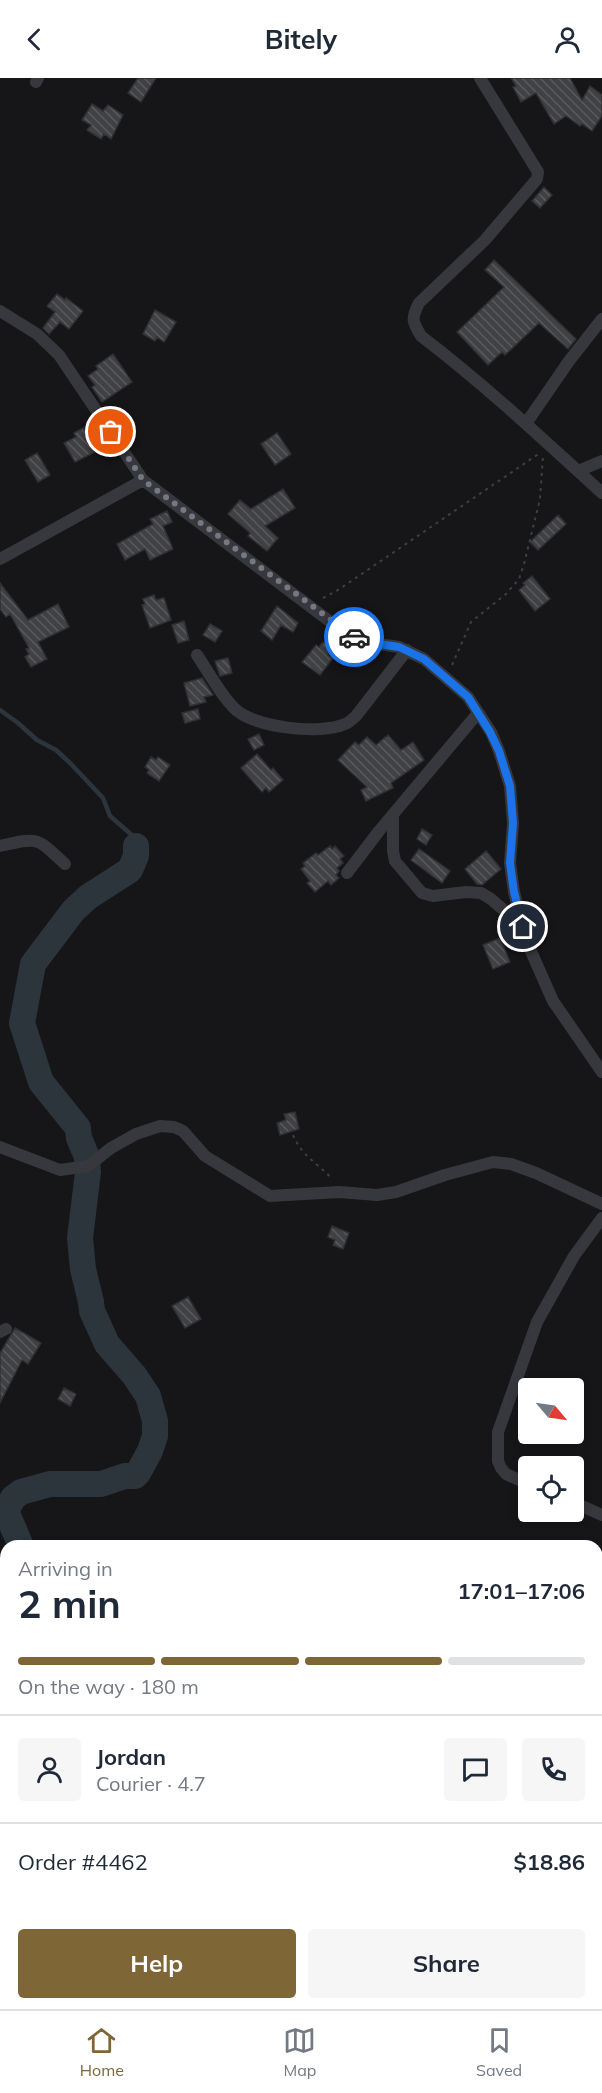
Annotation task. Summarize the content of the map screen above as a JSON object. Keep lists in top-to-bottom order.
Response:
{
  "north": "bottom right",
  "page": {
    "header": "Bitely",
    "heading": ["2 min", "Arriving in", "17:01–17:06"],
    "panel": [
      "Jordan",
      "Courier · 4.7",
      "Order #4462",
      "$18.86"
    ],
    "bar": "On the way · 180 m",
    "buttons": ["Help", "Share"],
    "tabs": ["Home", "Map", "Saved"]
  }
}
